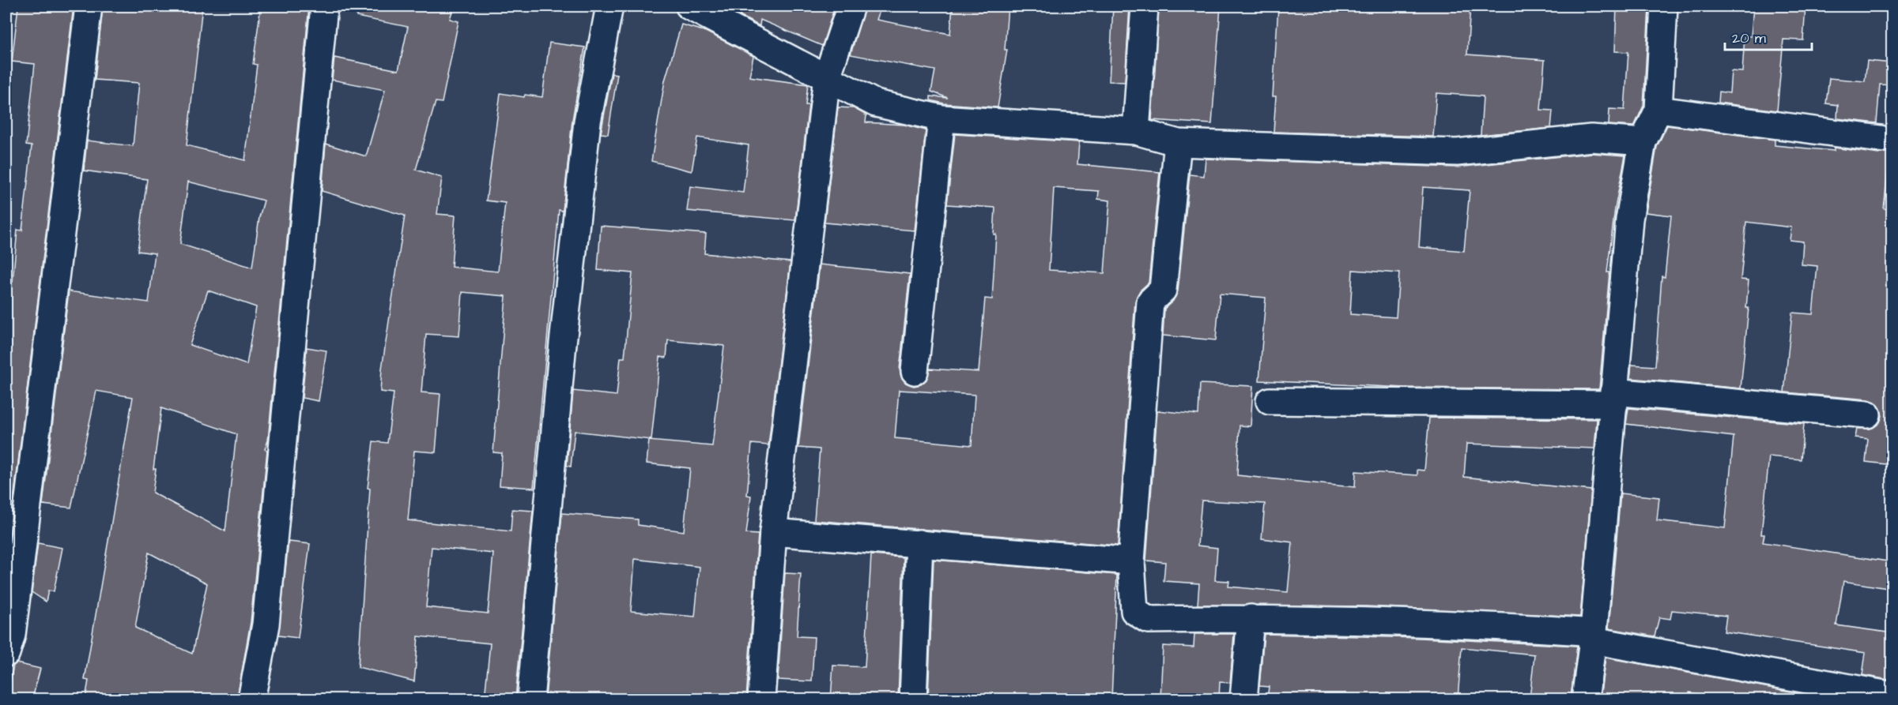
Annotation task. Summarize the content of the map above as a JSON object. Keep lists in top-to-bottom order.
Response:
{
  "scale_bar": "20 m"
}
